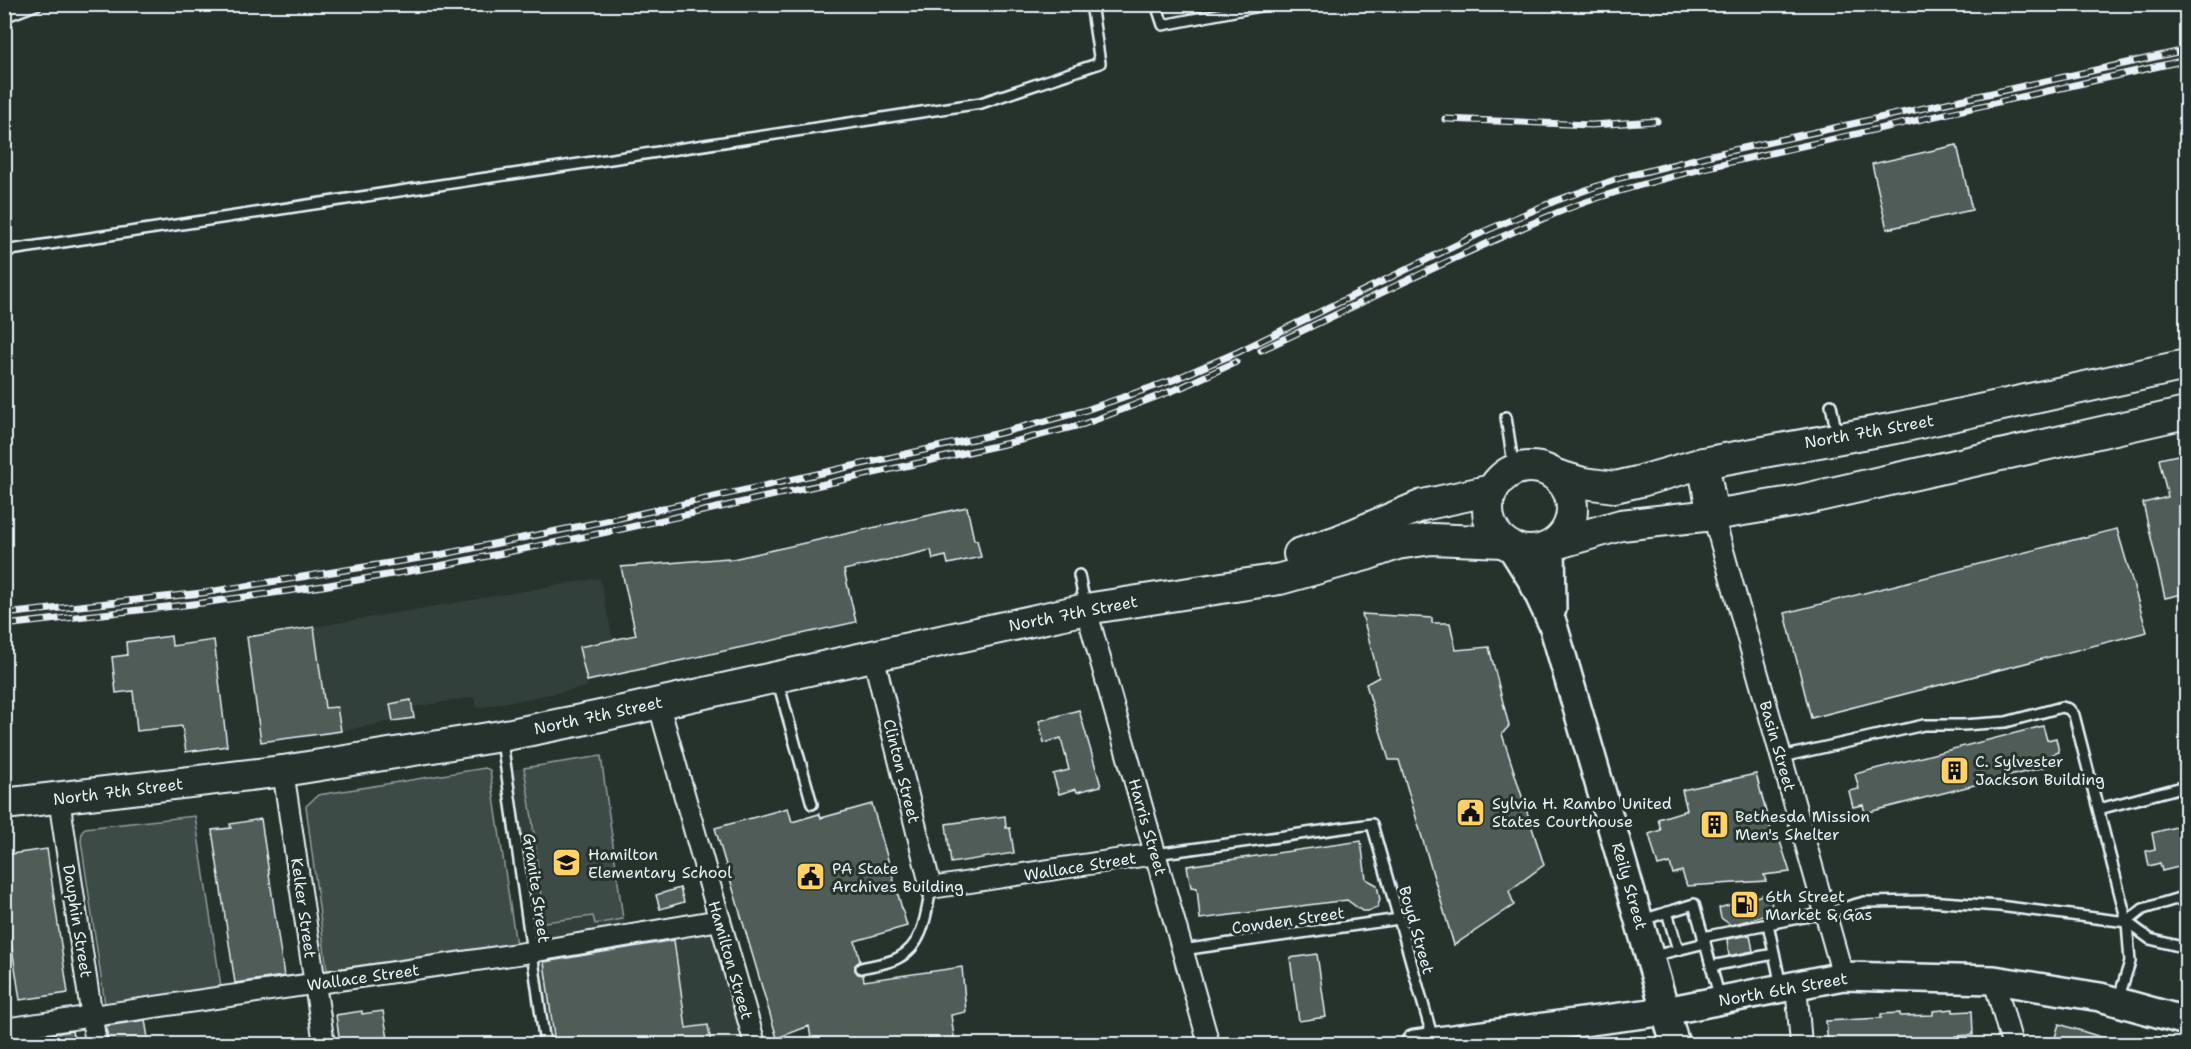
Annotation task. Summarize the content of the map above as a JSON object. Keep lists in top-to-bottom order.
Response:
{
  "streets": {
    "main road": ["North 7th Street", "Reily Street", "North 6th Street"],
    "street": [
      "Basin Street",
      "Clinton Street",
      "Harris Street",
      "Wallace Street",
      "Kelker Street",
      "Dauphin Street",
      "Hamilton Street"
    ],
    "lane": ["Granite Street", "Cowden Street", "Boyd Street"]
  },
  "crossings": [
    ["North 7th Street", "Basin Street"],
    ["North 7th Street", "Clinton Street"],
    ["North 7th Street", "Harris Street"],
    ["North 7th Street", "Reily Street"],
    ["North 7th Street", "Granite Street"],
    ["North 7th Street", "Kelker Street"],
    ["North 7th Street", "Dauphin Street"],
    ["North 7th Street", "Hamilton Street"],
    ["Basin Street", "North 6th Street"],
    ["Clinton Street", "Wallace Street"],
    ["Harris Street", "Wallace Street"],
    ["Harris Street", "Cowden Street"],
    ["Wallace Street", "Granite Street"],
    ["Wallace Street", "Kelker Street"],
    ["Wallace Street", "Dauphin Street"],
    ["Wallace Street", "Boyd Street"],
    ["Wallace Street", "Hamilton Street"],
    ["Reily Street", "North 6th Street"],
    ["Cowden Street", "Boyd Street"],
    ["Boyd Street", "North 6th Street"]
  ],
  "places": {
    "building": ["C. Sylvester Jackson Building", "Bethesda Mission Men's Shelter"],
    "public building": ["Sylvia H. Rambo United States Courthouse", "PA State Archives Building"],
    "school or university": ["Hamilton Elementary School"],
    "fuel station": ["6th Street Market & Gas"]
  }
}
